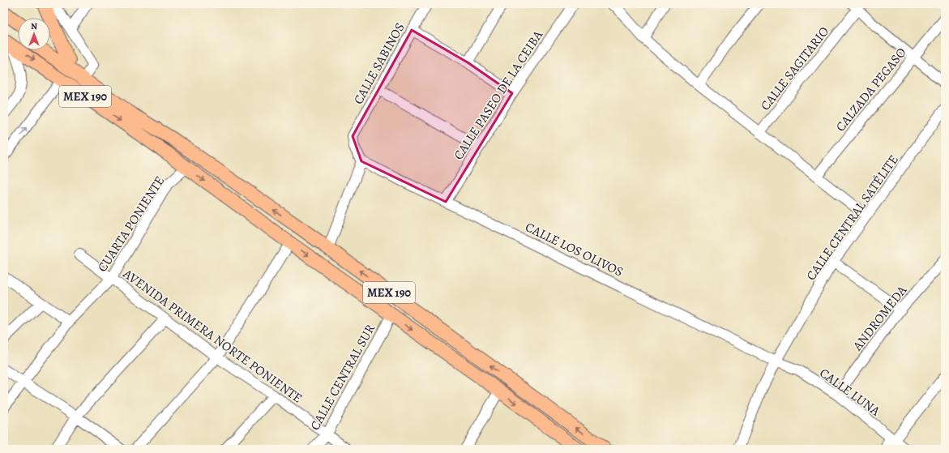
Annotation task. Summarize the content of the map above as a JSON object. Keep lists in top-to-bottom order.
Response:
{
  "streets": {
    "main road": ["MEX 190"],
    "street": [
      "CALLE SABINOS",
      "CALLE SAGITARIO",
      "CALZADA PEGASO",
      "CALLE PASEO DE LA CEIBA",
      "CALLE CENTRAL SATÉLITE",
      "CUARTA PONIENTE",
      "CALLE LOS OLIVOS",
      "ANDROMEDA",
      "AVENIDA PRIMERA NORTE PONIENTE",
      "CALLE CENTRAL SUR",
      "CALLE LUNA"
    ]
  },
  "crossings": [
    ["CALLE SABINOS", "CALLE LOS OLIVOS"],
    ["CALLE PASEO DE LA CEIBA", "CALLE LOS OLIVOS"],
    ["MEX 190", "CUARTA PONIENTE"],
    ["MEX 190", "CALLE CENTRAL SUR"],
    ["CALLE CENTRAL SATÉLITE", "CALLE LOS OLIVOS"],
    ["CALLE CENTRAL SATÉLITE", "CALLE LUNA"],
    ["CUARTA PONIENTE", "AVENIDA PRIMERA NORTE PONIENTE"],
    ["CALLE LOS OLIVOS", "CALLE LUNA"],
    ["ANDROMEDA", "CALLE LUNA"],
    ["AVENIDA PRIMERA NORTE PONIENTE", "CALLE CENTRAL SUR"]
  ],
  "north": "top"
}
